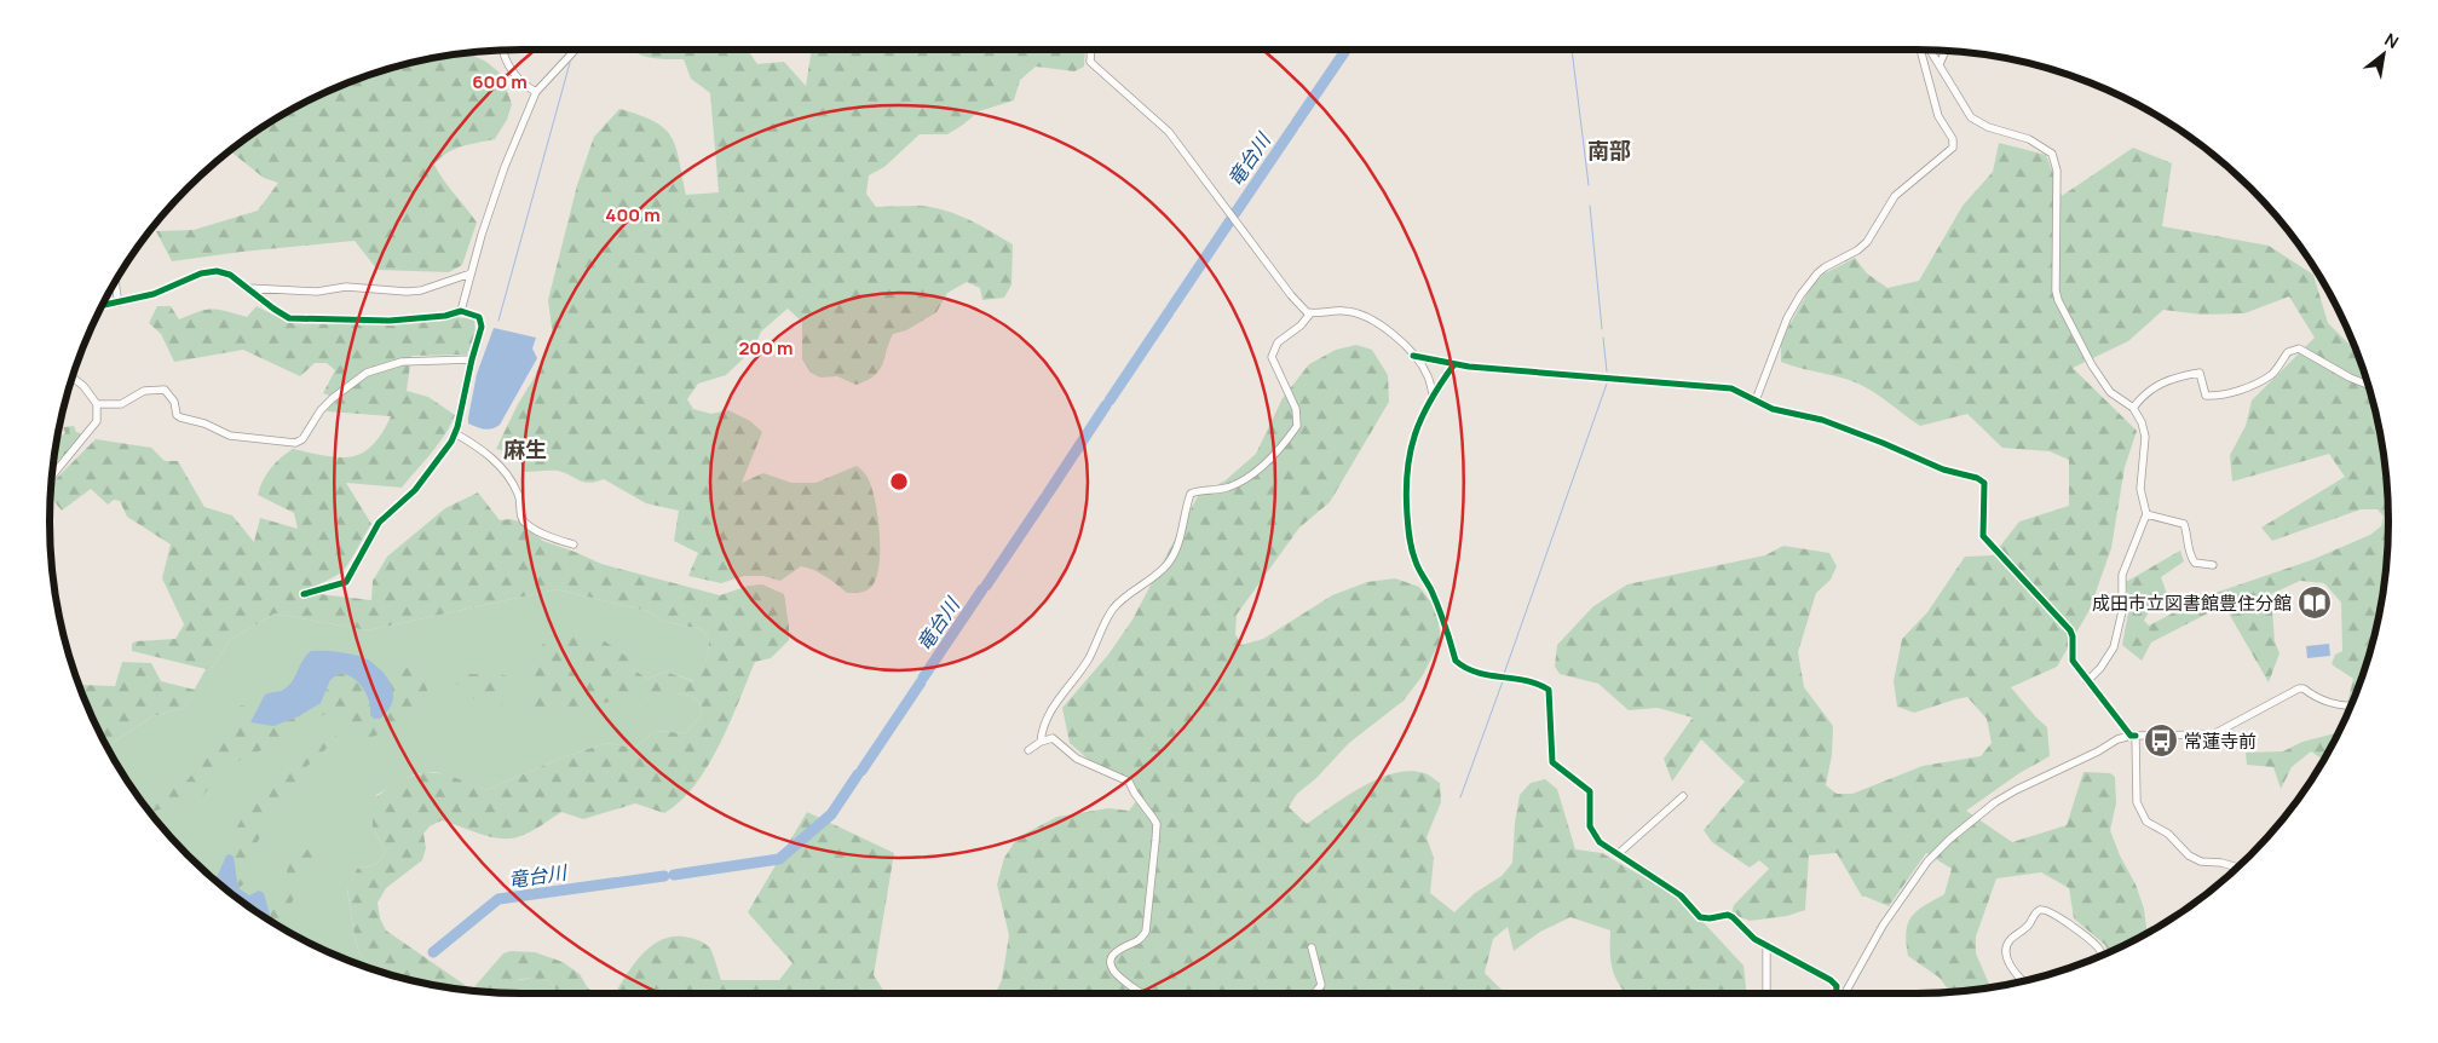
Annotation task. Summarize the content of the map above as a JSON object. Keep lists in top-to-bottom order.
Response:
{
  "districts": ["南部", "麻生"],
  "water": ["竜台川"],
  "places": {
    "library": ["成田市立図書館豊住分館"],
    "bus stop": ["常蓮寺前"]
  },
  "north": "top right",
  "rings": ["600 m", "400 m", "200 m"]
}
